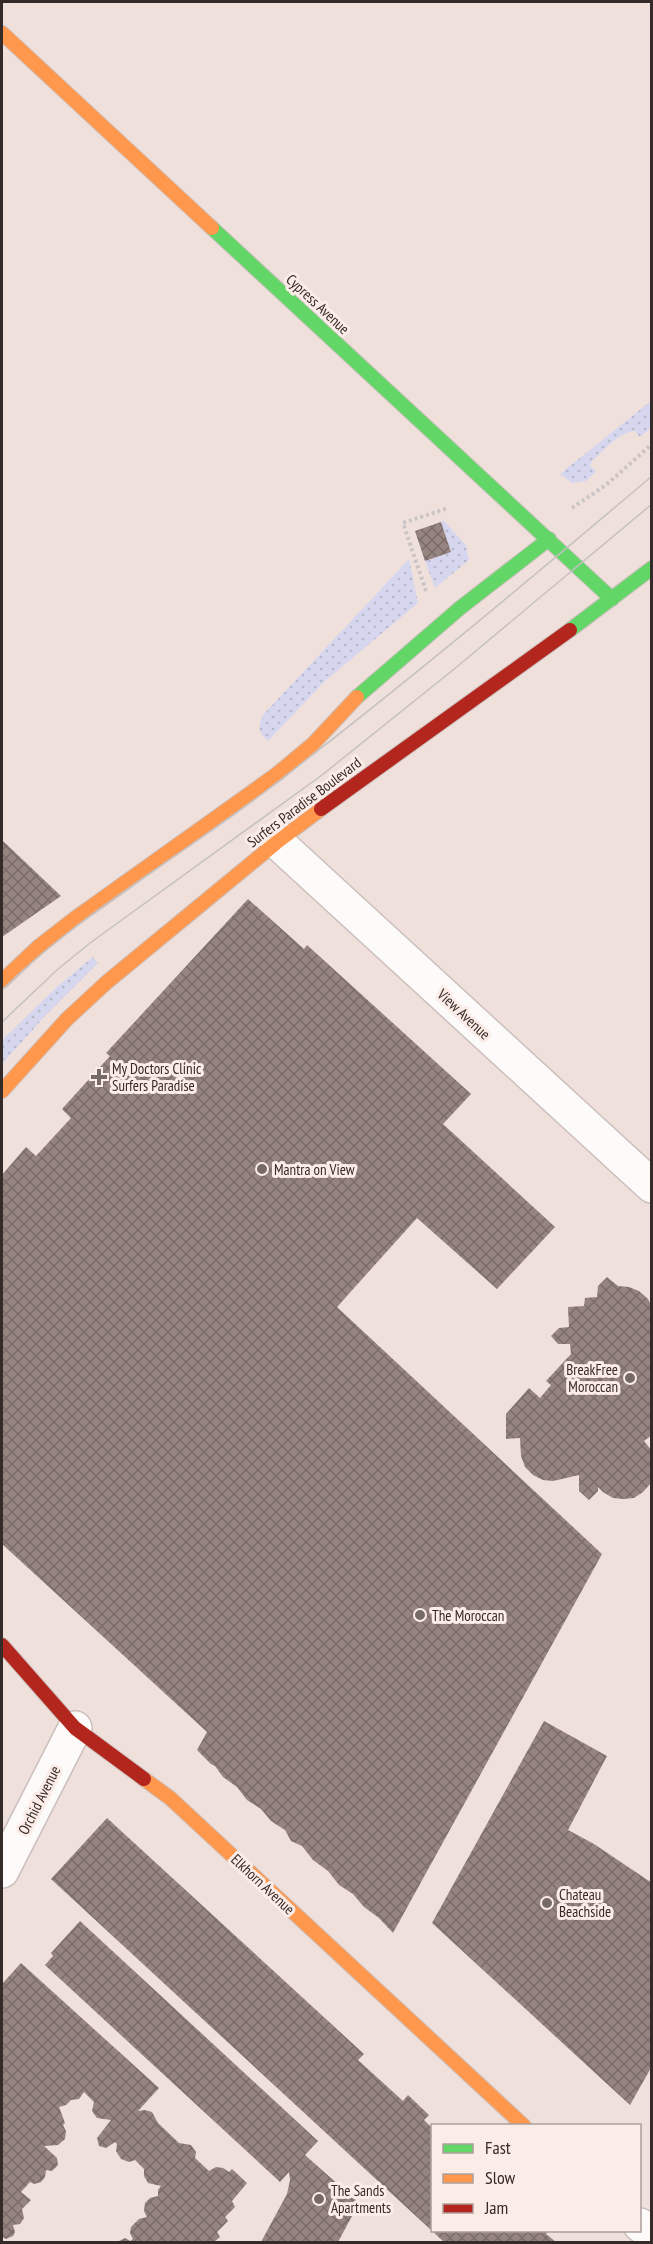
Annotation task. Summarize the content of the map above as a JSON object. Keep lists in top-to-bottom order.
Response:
{
  "streets": {
    "street": [
      "Cypress Avenue",
      "Surfers Paradise Boulevard",
      "View Avenue",
      "Orchid Avenue",
      "Elkhorn Avenue"
    ]
  },
  "crossings": [
    ["Cypress Avenue", "Surfers Paradise Boulevard"],
    ["Surfers Paradise Boulevard", "View Avenue"],
    ["Orchid Avenue", "Elkhorn Avenue"]
  ],
  "places": {
    "health": ["My Doctors Clinic Surfers Paradise"],
    "other": [
      "Mantra on View",
      "BreakFree Moroccan",
      "The Moroccan",
      "Chateau Beachside",
      "The Sands Apartments"
    ]
  },
  "legend": ["Fast", "Slow", "Jam"]
}
